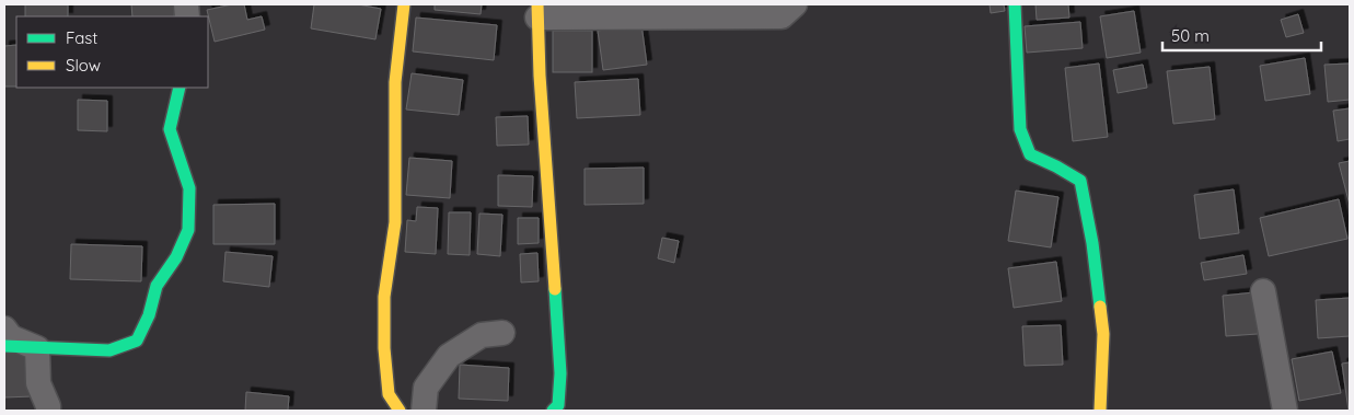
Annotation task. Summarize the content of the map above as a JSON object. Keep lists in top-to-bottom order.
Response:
{
  "legend": ["Fast", "Slow"],
  "scale_bar": "50 m"
}
